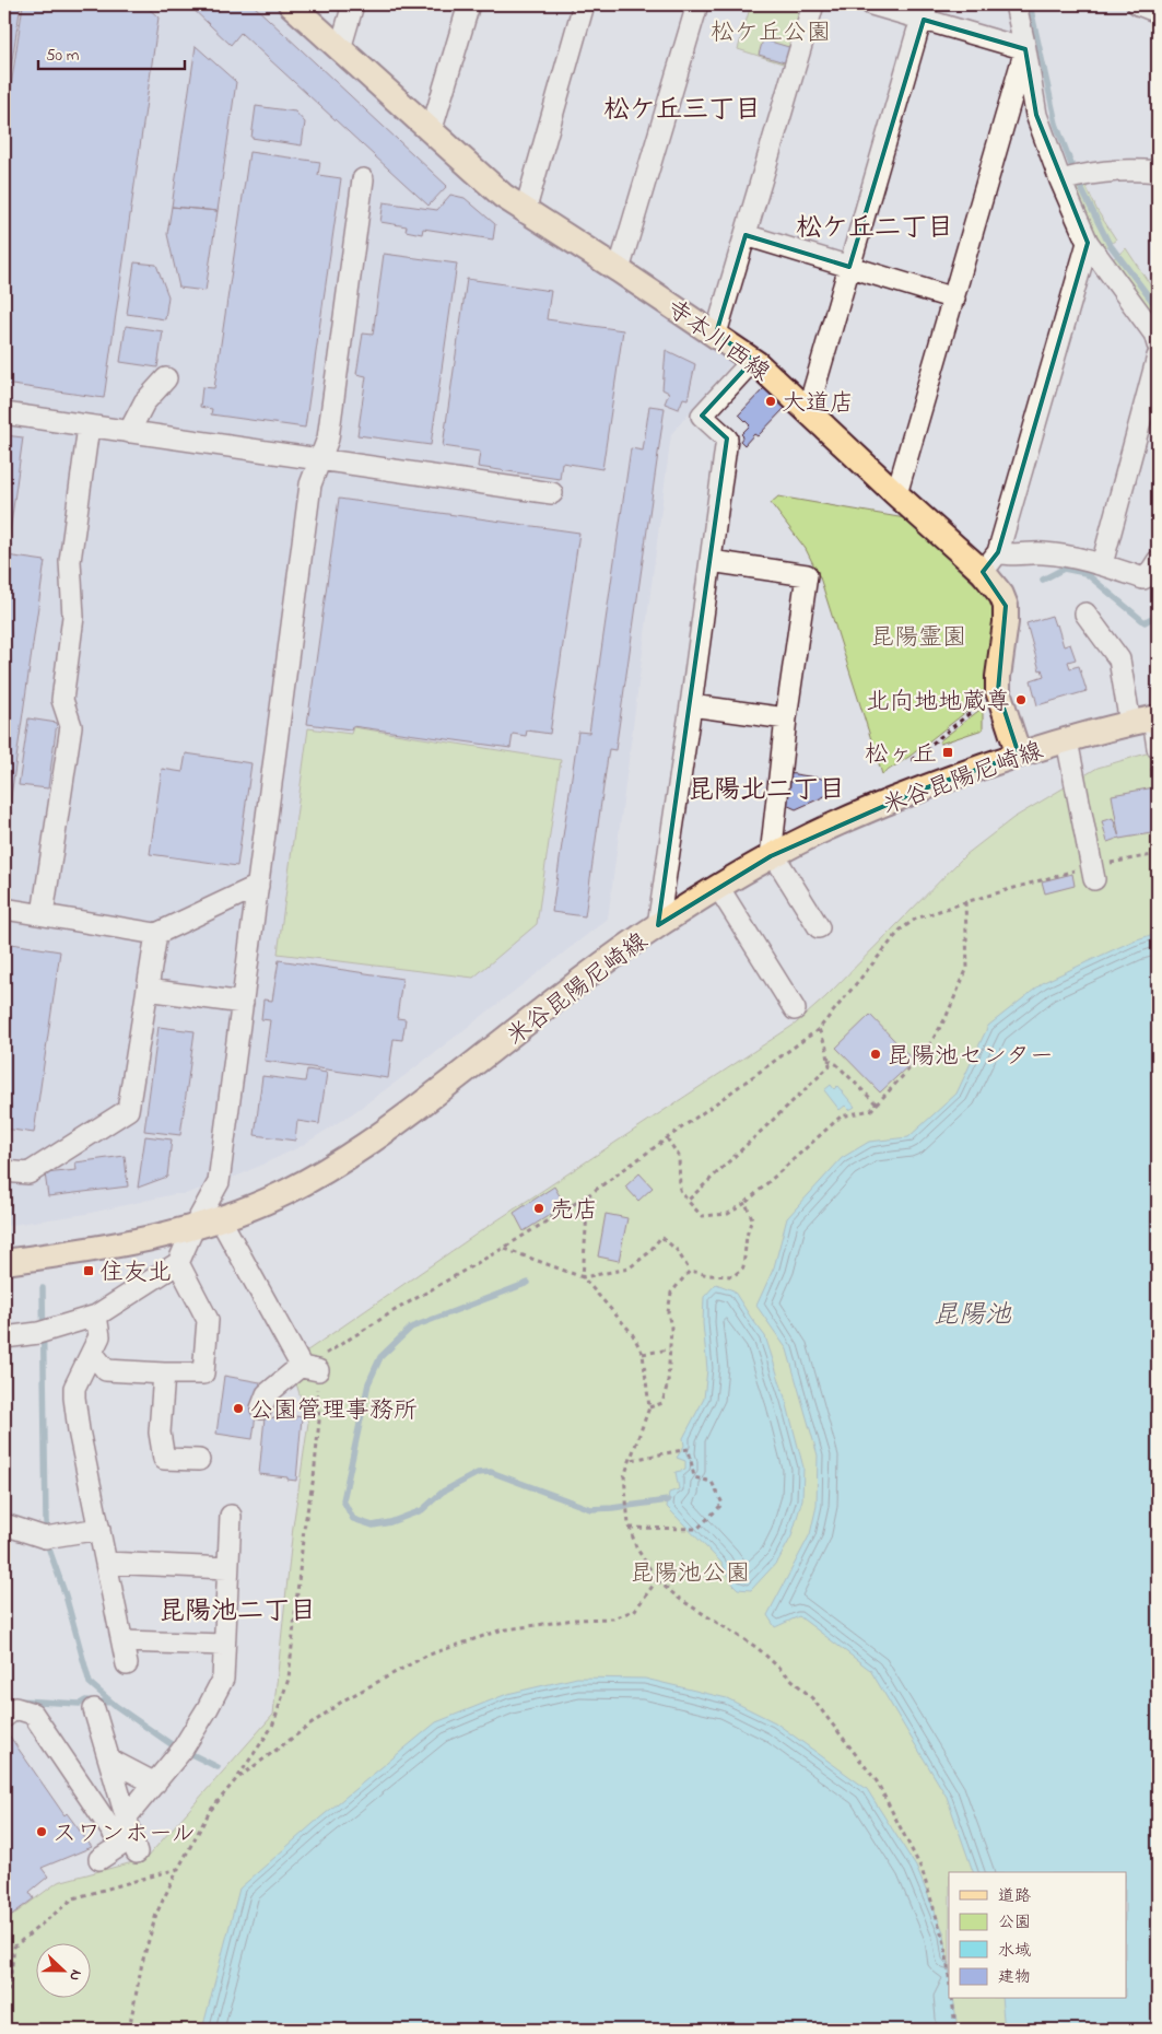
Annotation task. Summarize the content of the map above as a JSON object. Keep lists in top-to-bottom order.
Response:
{
  "streets": {
    "main road": ["寺本川西線", "米谷昆陽尼崎線"]
  },
  "crossings": [
    ["寺本川西線", "米谷昆陽尼崎線"]
  ],
  "districts": [
    "松ケ丘三丁目",
    "松ケ丘二丁目",
    "昆陽北二丁目",
    "昆陽池二丁目"
  ],
  "water": ["昆陽池"],
  "parks": ["松ケ丘公園", "昆陽霊園", "昆陽池公園"],
  "places": {
    "other": [
      "大道店",
      "北向地地蔵尊",
      "昆陽池センター",
      "売店",
      "公園管理事務所",
      "スワンホール"
    ],
    "transit": ["松ヶ丘", "住友北"]
  },
  "legend": [
    "道路",
    "公園",
    "水域",
    "建物"
  ],
  "scale_bar": "50 m",
  "north": "right"
}
